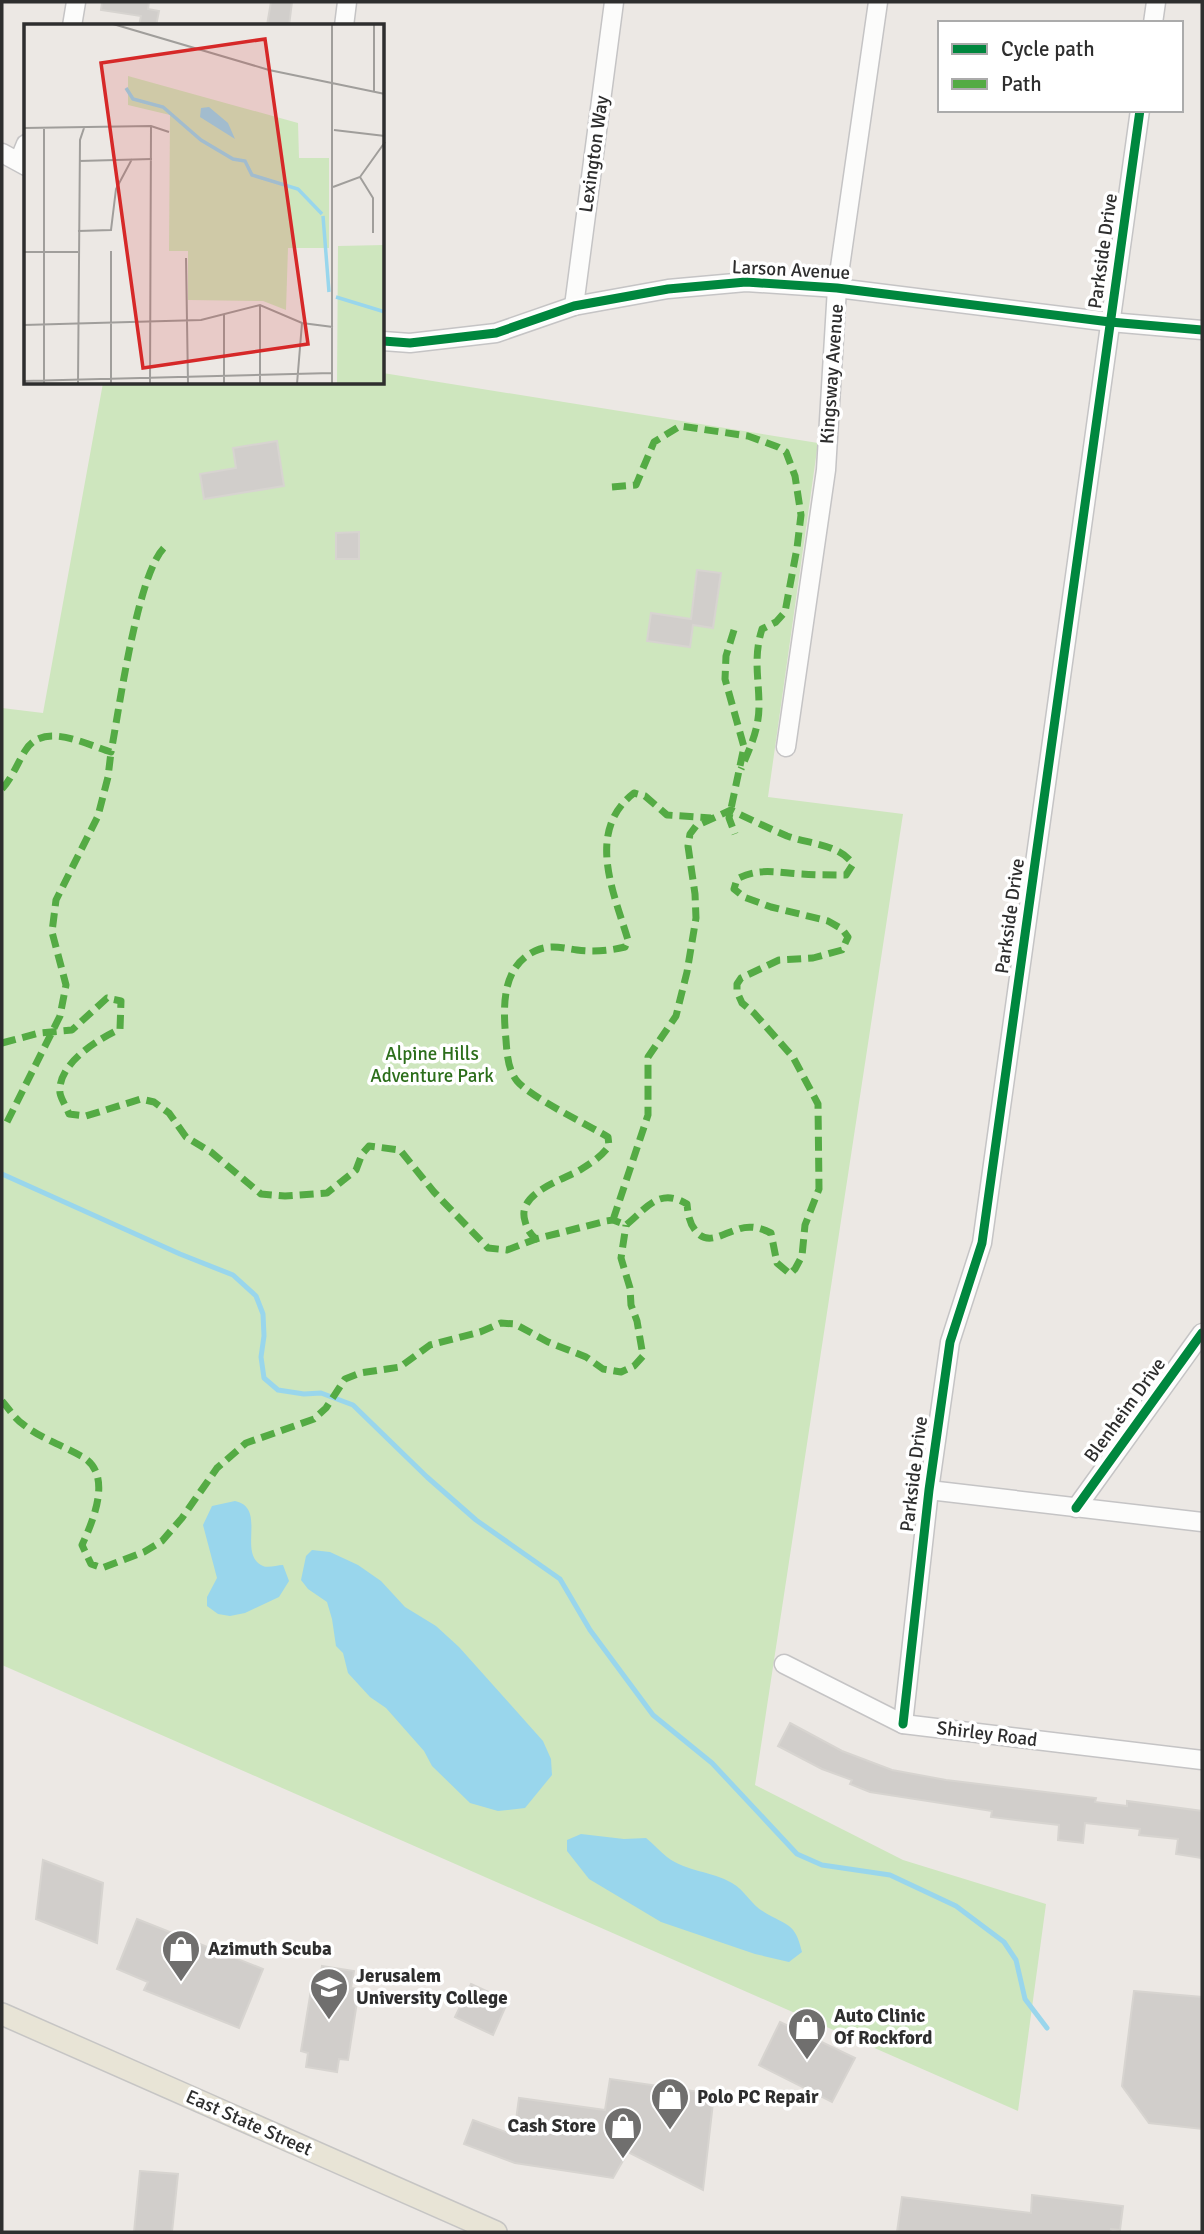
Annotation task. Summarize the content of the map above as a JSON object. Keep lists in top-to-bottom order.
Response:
{
  "streets": {
    "main road": ["East State Street"],
    "street": [
      "Lexington Way",
      "Parkside Drive",
      "Larson Avenue",
      "Kingsway Avenue",
      "Blenheim Drive",
      "Shirley Road"
    ]
  },
  "crossings": [
    ["Lexington Way", "Larson Avenue"],
    ["Parkside Drive", "Larson Avenue"],
    ["Parkside Drive", "Shirley Road"],
    ["Larson Avenue", "Kingsway Avenue"]
  ],
  "parks": ["Alpine Hills Adventure Park"],
  "places": {
    "shop": [
      "Azimuth Scuba",
      "Auto Clinic Of Rockford",
      "Polo PC Repair",
      "Cash Store"
    ],
    "school or university": ["Jerusalem University College"]
  },
  "legend": ["Cycle path", "Path"]
}
